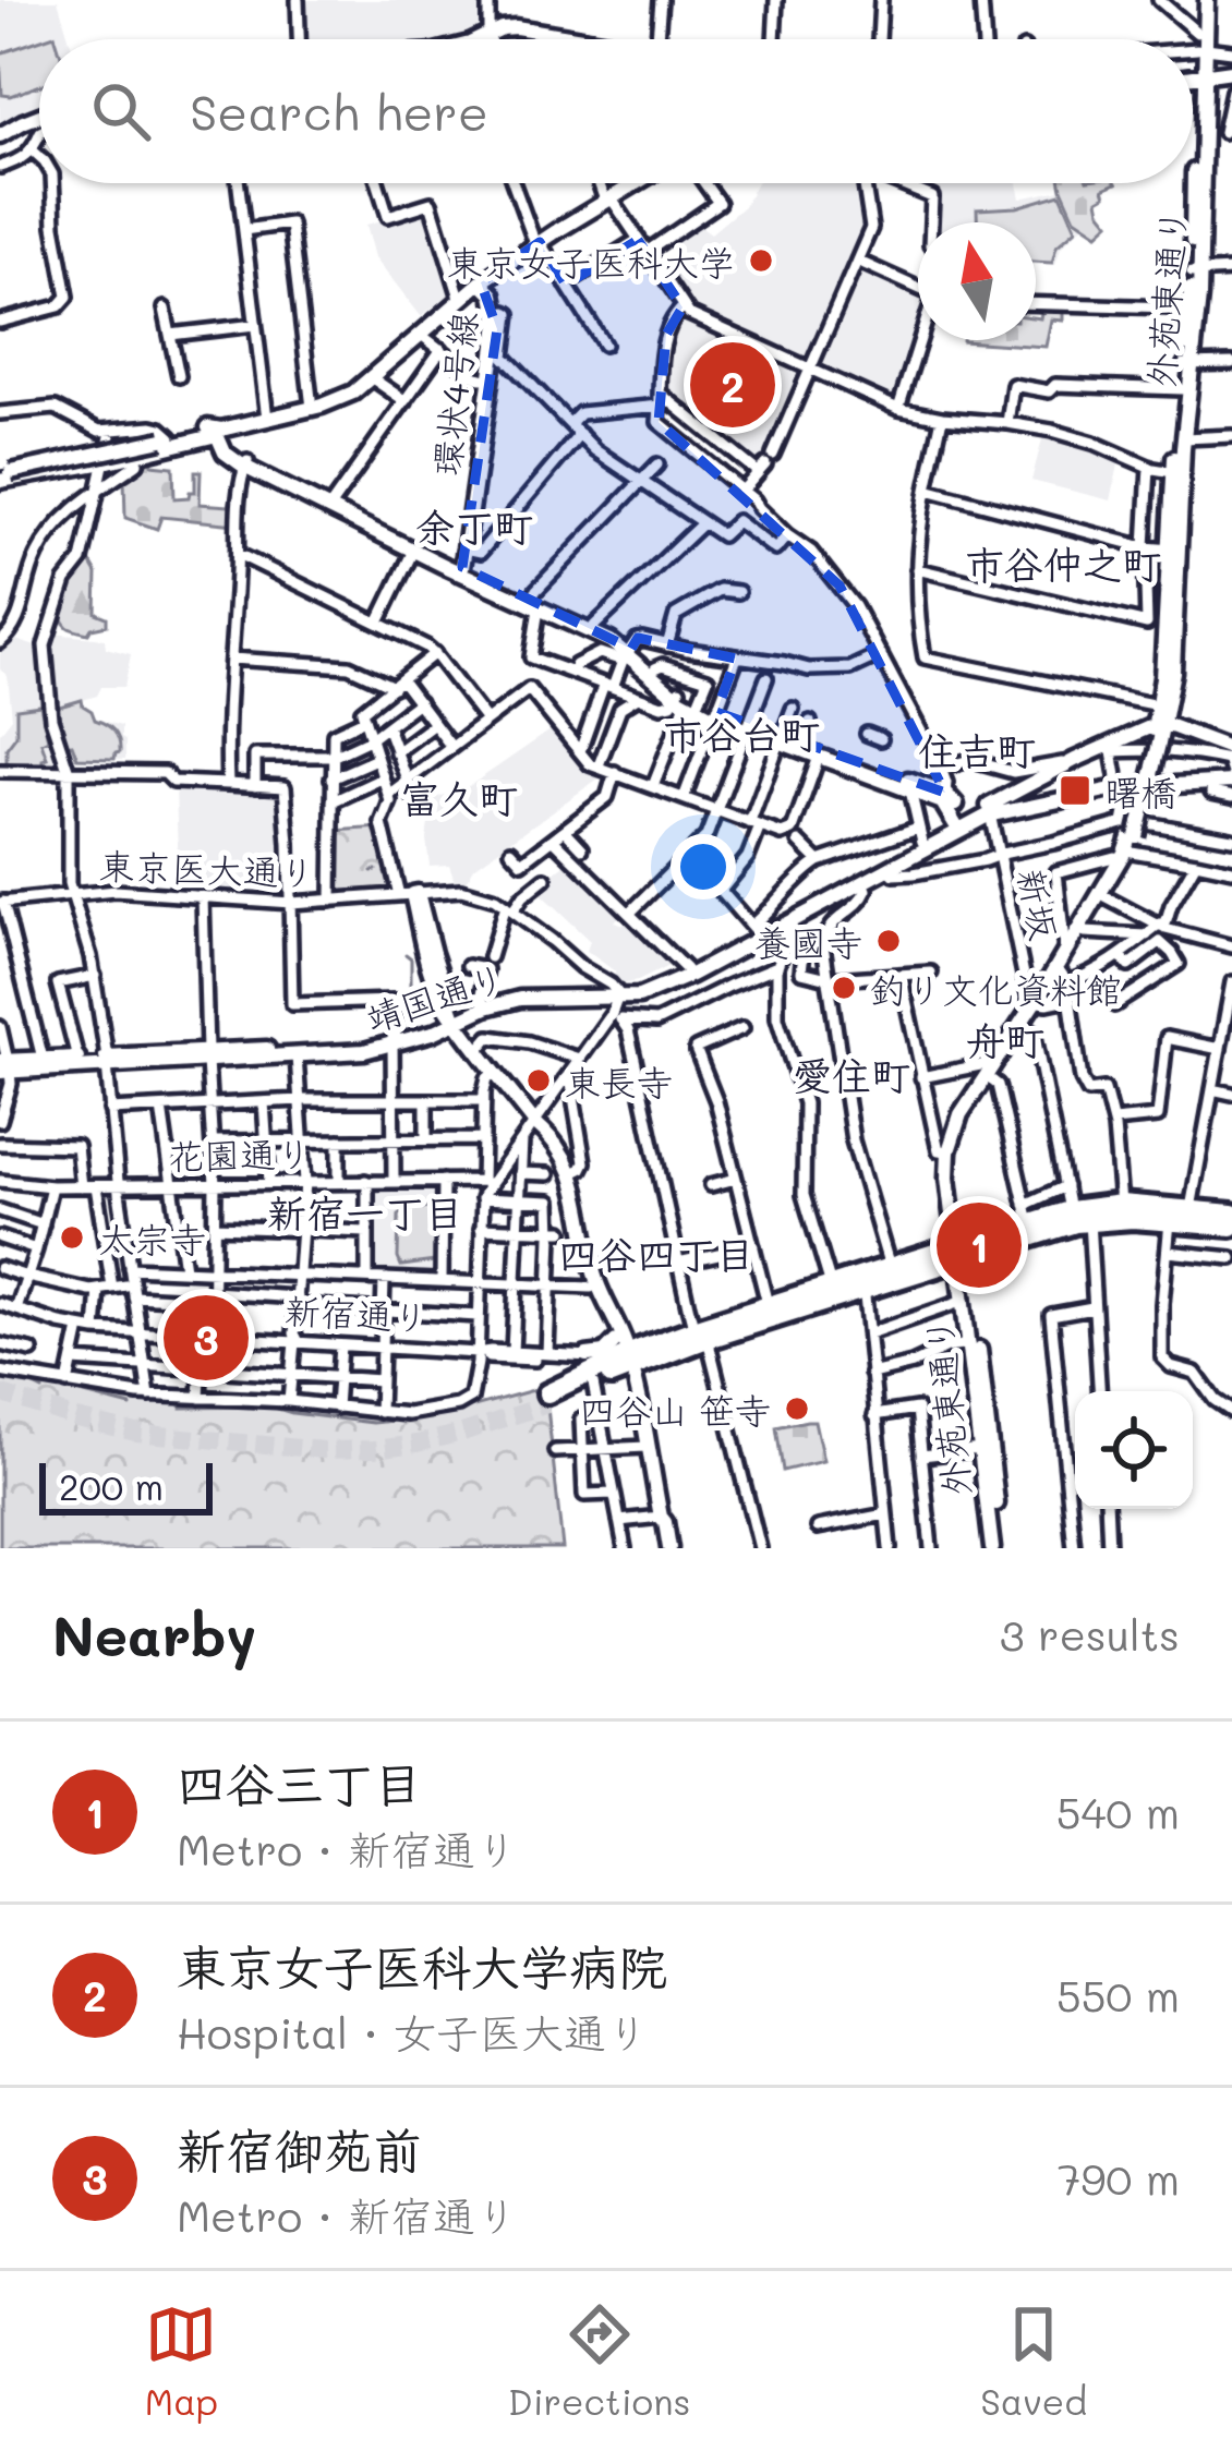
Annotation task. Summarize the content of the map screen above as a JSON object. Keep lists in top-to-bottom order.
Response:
{
  "streets": {
    "main road": ["外苑東通り", "環状4号線", "靖国通り"],
    "street": [
      "東京医大通り",
      "新坂",
      "花園通り",
      "新宿通り"
    ]
  },
  "crossings": [
    ["外苑東通り", "新坂"],
    ["東京医大通り", "靖国通り"],
    ["新坂", "靖国通り"]
  ],
  "districts": [
    "余丁町",
    "市谷仲之町",
    "市谷台町",
    "住吉町",
    "富久町",
    "舟町",
    "愛住町",
    "新宿一丁目",
    "四谷四丁目"
  ],
  "places": {
    "other": [
      "東京女子医科大学",
      "養國寺",
      "釣り文化資料館",
      "東長寺",
      "太宗寺",
      "四谷山 笹寺"
    ],
    "transit": ["曙橋"]
  },
  "scale_bar": "200 m",
  "north": "top",
  "page": {
    "search": "Search here",
    "pins": ["2", "1", "3"],
    "scale": "200 m",
    "heading": ["Nearby", "3 results"],
    "list": [
      {
        "mark": "1",
        "name": "四谷三丁目",
        "note": "Metro · 新宿通り",
        "value": "540 m"
      },
      {
        "mark": "2",
        "name": "東京女子医科大学病院",
        "note": "Hospital · 女子医大通り",
        "value": "550 m"
      },
      {
        "mark": "3",
        "name": "新宿御苑前",
        "note": "Metro · 新宿通り",
        "value": "790 m"
      }
    ],
    "nav": ["Map", "Directions", "Saved"]
  }
}
